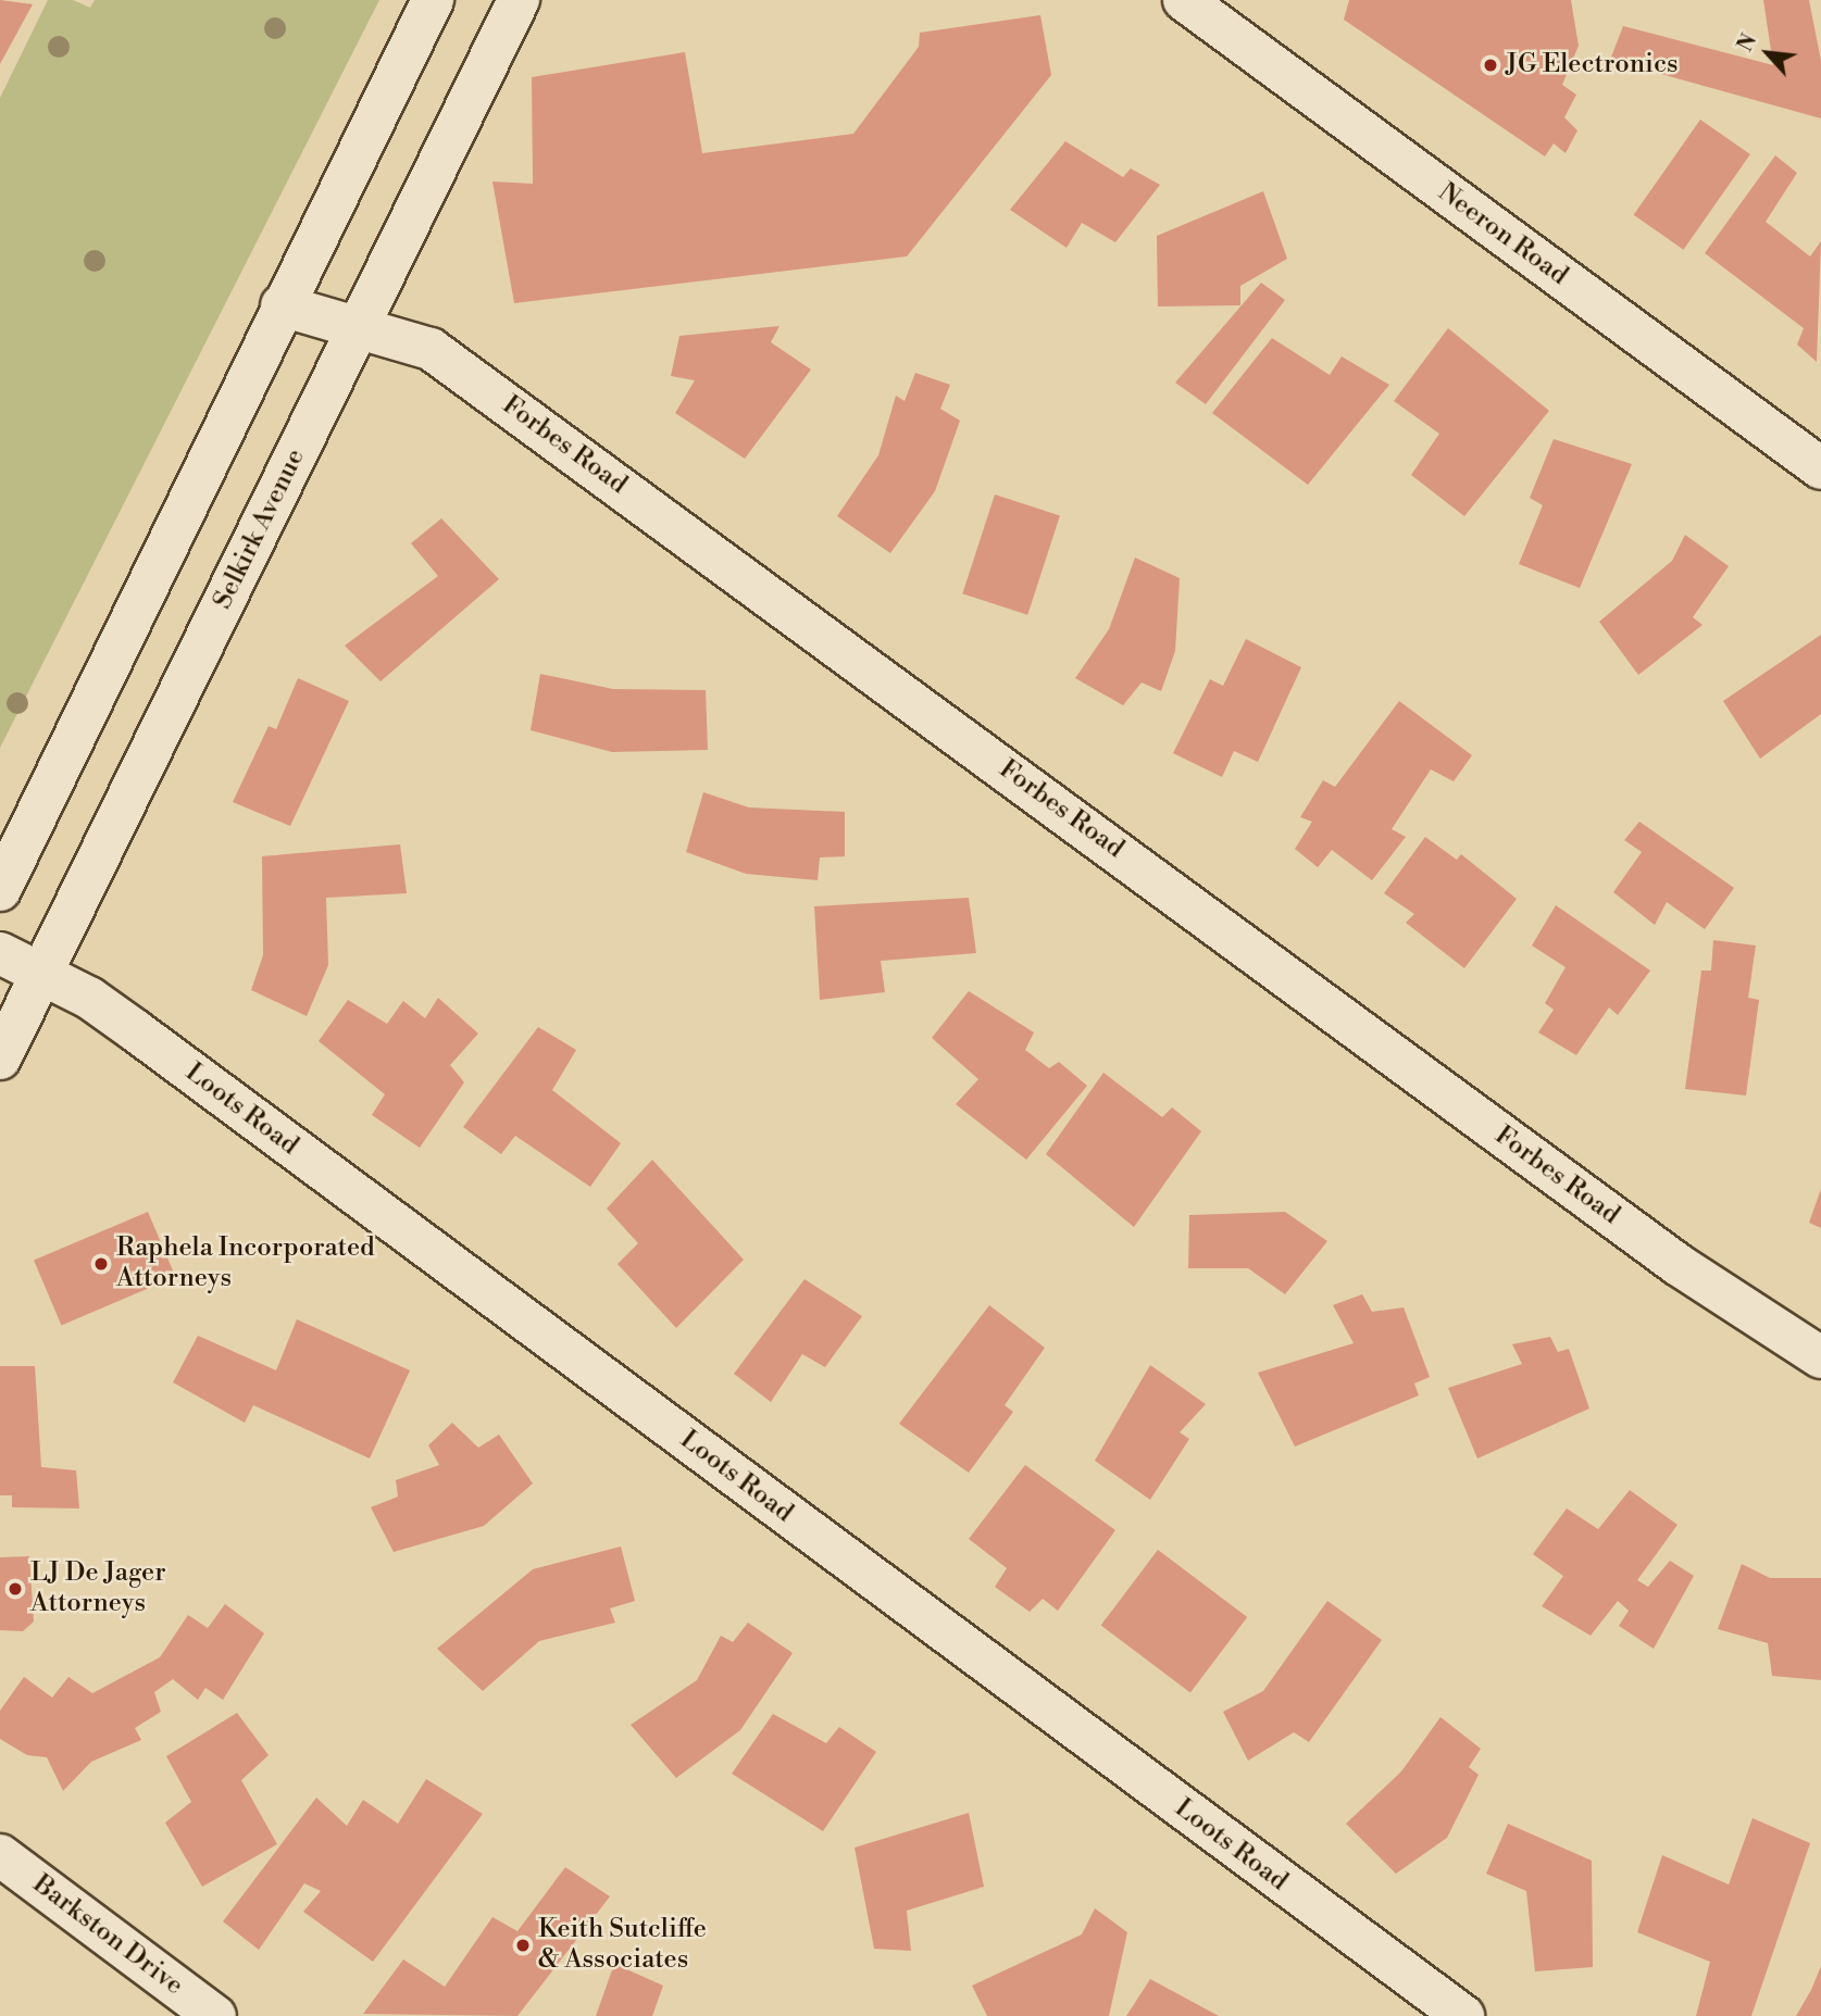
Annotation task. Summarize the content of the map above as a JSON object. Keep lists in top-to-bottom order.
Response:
{
  "streets": {
    "street": [
      "Neeron Road",
      "Forbes Road",
      "Selkirk Avenue",
      "Loots Road",
      "Barkston Drive"
    ]
  },
  "crossings": [
    ["Forbes Road", "Selkirk Avenue"],
    ["Selkirk Avenue", "Loots Road"]
  ],
  "places": [
    "JG Electronics",
    "Raphela Incorporated Attorneys",
    "LJ De Jager Attorneys",
    "Keith Sutcliffe & Associates"
  ],
  "north": "top left"
}
